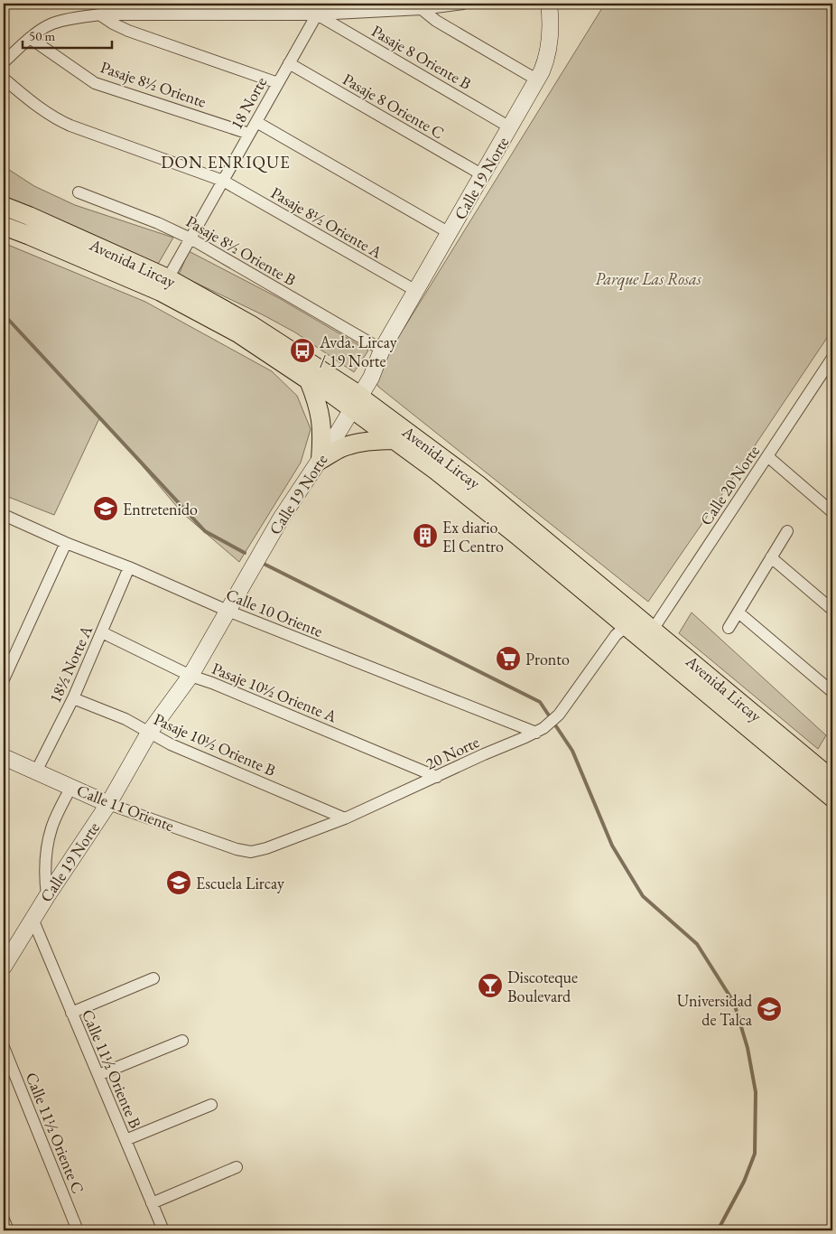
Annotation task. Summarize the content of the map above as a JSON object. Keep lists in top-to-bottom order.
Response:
{
  "streets": {
    "main road": ["Avenida Lircay"],
    "street": [
      "Pasaje 8 Oriente B",
      "Pasaje 8½ Oriente",
      "18 Norte",
      "Pasaje 8 Oriente C",
      "Calle 19 Norte",
      "Pasaje 8½ Oriente A",
      "Pasaje 8½ Oriente B",
      "Calle 20 Norte",
      "Calle 10 Oriente",
      "18½ Norte A",
      "Pasaje 10½ Oriente A",
      "Pasaje 10½ Oriente B",
      "20 Norte",
      "Calle 11 Oriente",
      "Calle 11½ Oriente B",
      "Calle 11½ Oriente C"
    ]
  },
  "crossings": [
    ["Pasaje 8 Oriente B", "18 Norte"],
    ["Pasaje 8 Oriente B", "Calle 19 Norte"],
    ["Pasaje 8½ Oriente", "18 Norte"],
    ["18 Norte", "Pasaje 8 Oriente C"],
    ["18 Norte", "Pasaje 8½ Oriente A"],
    ["18 Norte", "Pasaje 8½ Oriente B"],
    ["18 Norte", "Avenida Lircay"],
    ["Pasaje 8 Oriente C", "Calle 19 Norte"],
    ["Calle 19 Norte", "Pasaje 8½ Oriente A"],
    ["Calle 19 Norte", "Pasaje 8½ Oriente B"],
    ["Calle 19 Norte", "Avenida Lircay"],
    ["Calle 19 Norte", "Calle 10 Oriente"],
    ["Calle 19 Norte", "Pasaje 10½ Oriente A"],
    ["Calle 19 Norte", "Pasaje 10½ Oriente B"],
    ["Calle 19 Norte", "Calle 11 Oriente"],
    ["Calle 19 Norte", "Calle 11½ Oriente B"],
    ["Avenida Lircay", "Calle 20 Norte"],
    ["Avenida Lircay", "20 Norte"],
    ["Calle 10 Oriente", "18½ Norte A"],
    ["Calle 10 Oriente", "20 Norte"],
    ["18½ Norte A", "Pasaje 10½ Oriente A"],
    ["18½ Norte A", "Pasaje 10½ Oriente B"],
    ["18½ Norte A", "Calle 11 Oriente"],
    ["Pasaje 10½ Oriente A", "20 Norte"],
    ["Pasaje 10½ Oriente B", "20 Norte"],
    ["20 Norte", "Calle 11 Oriente"]
  ],
  "districts": ["DON ENRIQUE"],
  "parks": ["Parque Las Rosas"],
  "places": {
    "bus stop": ["Avda. Lircay / 19 Norte"],
    "school or university": ["Entretenido", "Escuela Lircay", "Universidad de Talca"],
    "building": ["Ex diario El Centro"],
    "supermarket": ["Pronto"],
    "bar": ["Discoteque Boulevard"]
  },
  "scale_bar": "50 m"
}
